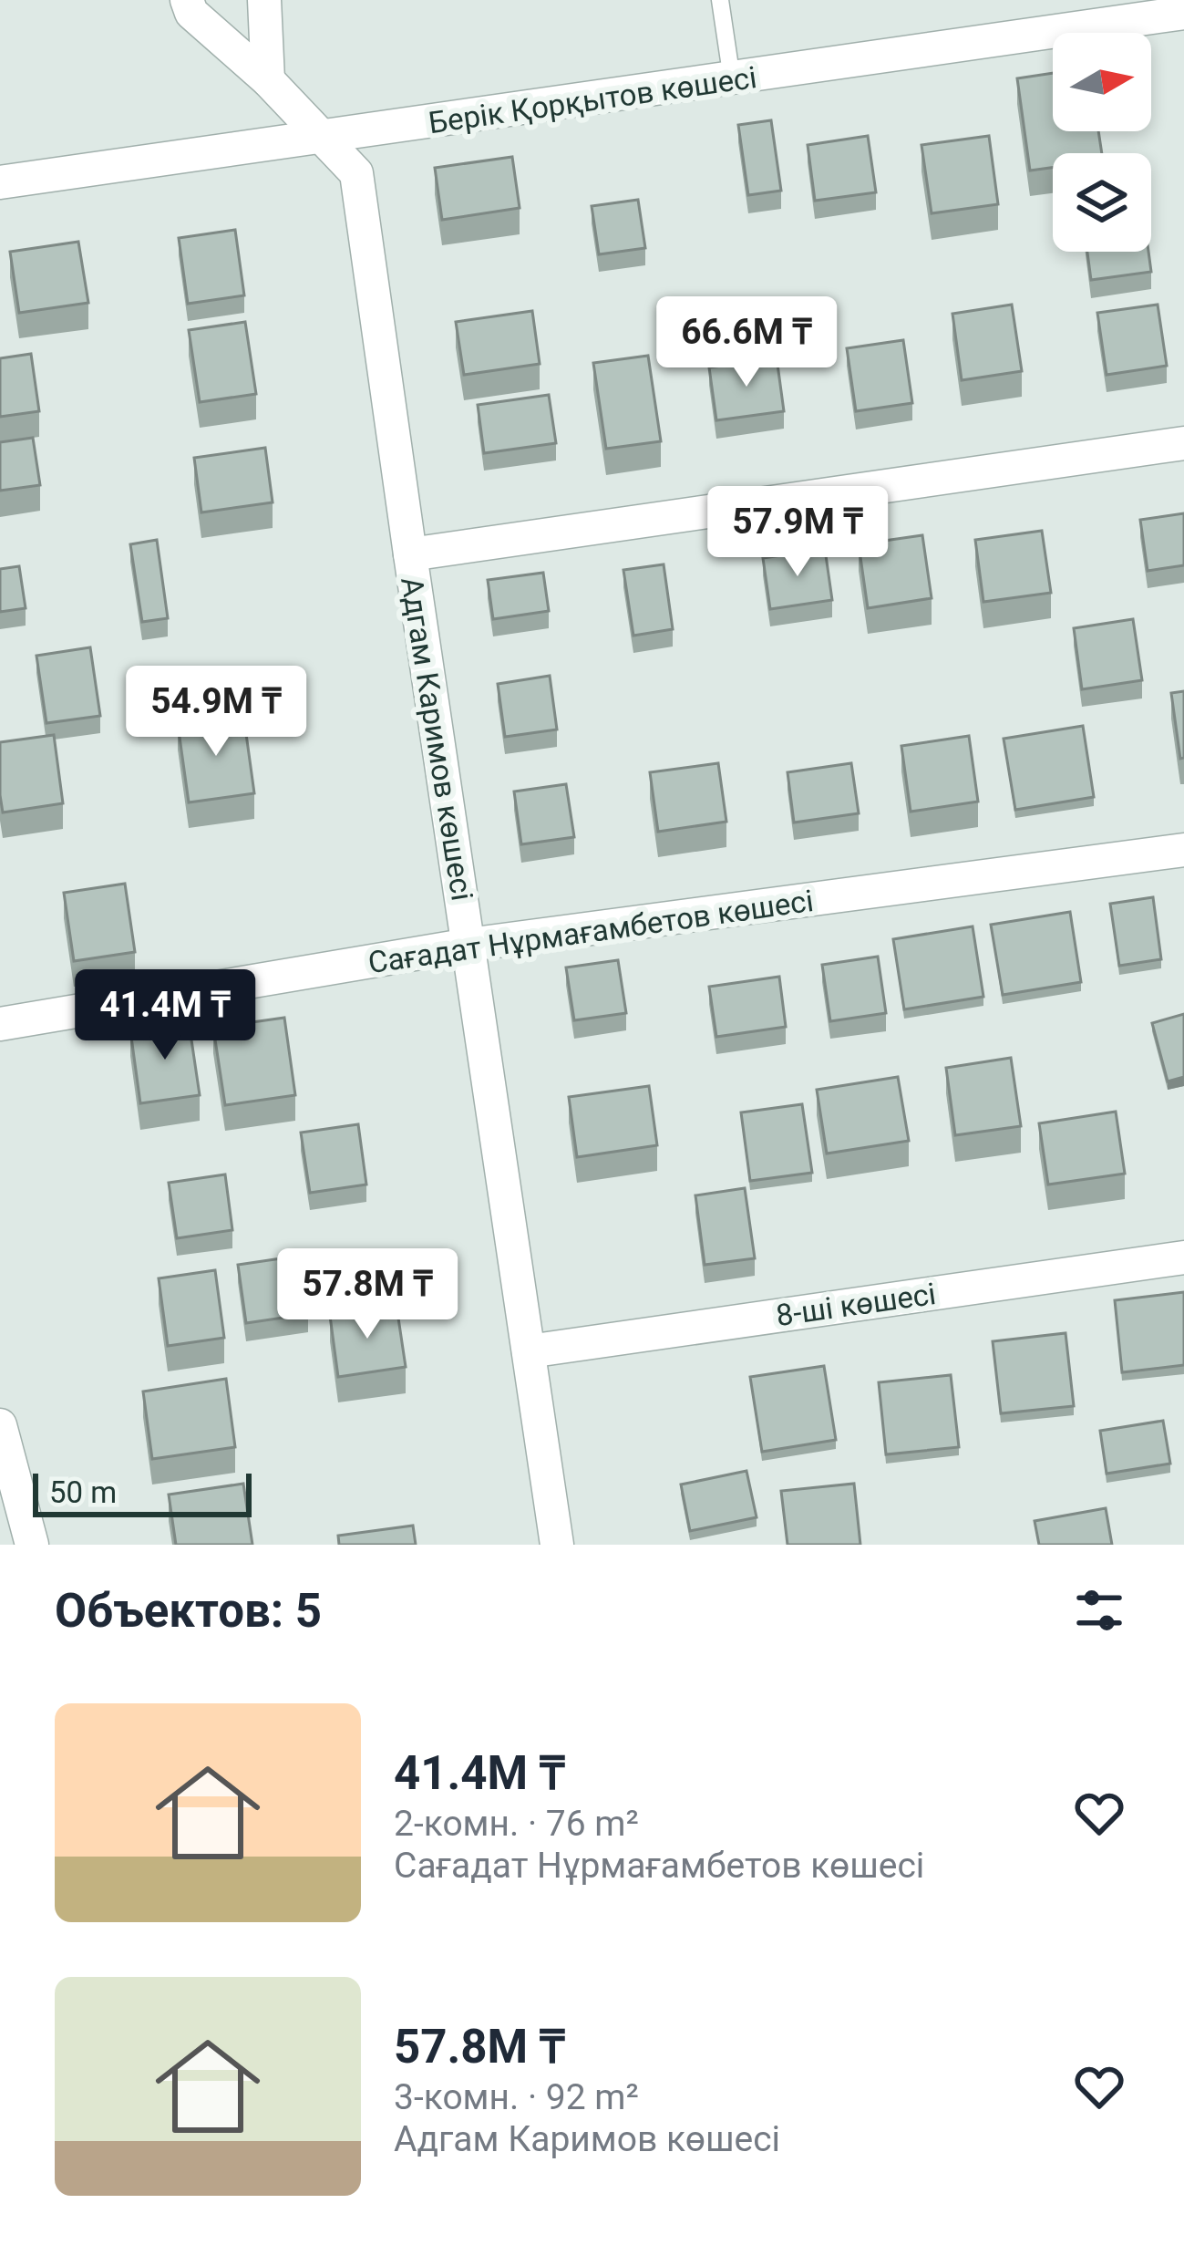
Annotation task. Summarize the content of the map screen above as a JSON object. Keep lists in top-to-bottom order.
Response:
{
  "streets": {
    "street": [
      "Берік Қорқытов көшесі",
      "Адгам Каримов көшесі",
      "Сағадат Нұрмағамбетов көшесі",
      "8-шi көшесi"
    ]
  },
  "crossings": [
    ["Берік Қорқытов көшесі", "Адгам Каримов көшесі"],
    ["Адгам Каримов көшесі", "Сағадат Нұрмағамбетов көшесі"],
    ["Адгам Каримов көшесі", "8-шi көшесi"]
  ],
  "scale_bar": "50 m",
  "north": "right",
  "page": {
    "price": [
      "66.6M ₸",
      "57.9M ₸",
      "54.9M ₸",
      "41.4M ₸",
      "57.8M ₸"
    ],
    "scale": "50 m",
    "heading": "Объектов: 5",
    "list": [
      {
        "name": "41.4M ₸",
        "note": "2-комн. · 76 m² · Сағадат Нұрмағамбетов көшесі"
      },
      {
        "name": "57.8M ₸",
        "note": "3-комн. · 92 m² · Адгам Каримов көшесі"
      }
    ]
  }
}
